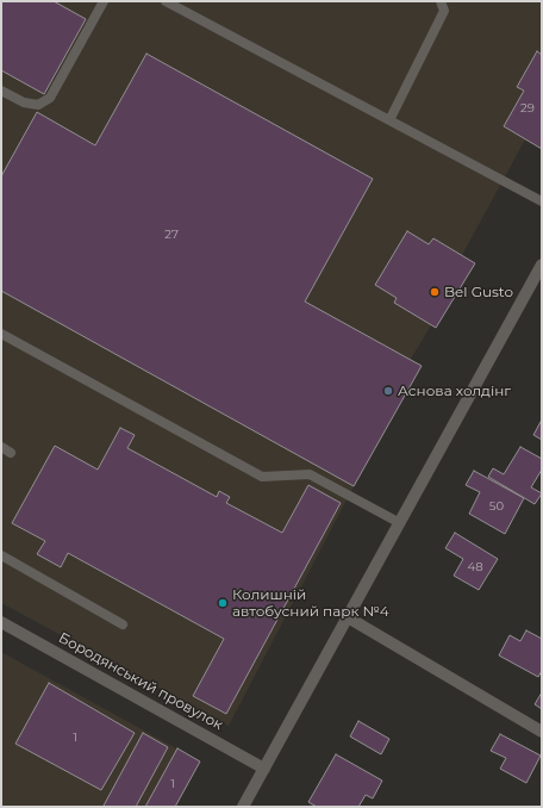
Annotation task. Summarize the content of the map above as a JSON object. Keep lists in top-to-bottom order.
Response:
{
  "streets": {
    "street": ["Бородянський провулок"]
  },
  "places": ["Bel Gusto", "Аснова холдінг", "Колишній автобусний парк №4"],
  "house_numbers": [
    "29",
    "27",
    "50",
    "48",
    "1",
    "1"
  ]
}
